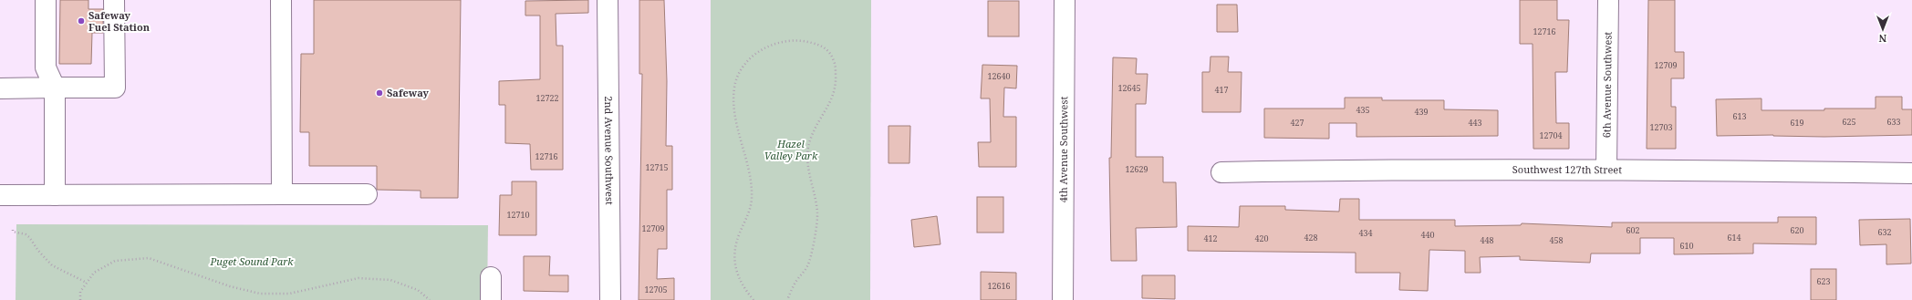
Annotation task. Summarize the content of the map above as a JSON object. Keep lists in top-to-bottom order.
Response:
{
  "streets": {
    "street": [
      "6th Avenue Southwest",
      "2nd Avenue Southwest",
      "4th Avenue Southwest",
      "Southwest 127th Street"
    ]
  },
  "crossings": [
    ["6th Avenue Southwest", "Southwest 127th Street"]
  ],
  "parks": ["Hazel Valley Park", "Puget Sound Park"],
  "places": ["Safeway Fuel Station", "Safeway"],
  "house_numbers": [
    "12716",
    "12709",
    "12640",
    "12645",
    "417",
    "12722",
    "435",
    "439",
    "613",
    "625",
    "633",
    "427",
    "443",
    "619",
    "12703",
    "12704",
    "12716",
    "12715",
    "12629",
    "12710",
    "12709",
    "602",
    "620",
    "632",
    "434",
    "440",
    "428",
    "614",
    "412",
    "420",
    "448",
    "458",
    "610",
    "623",
    "12616",
    "12705"
  ],
  "north": "bottom"
}
